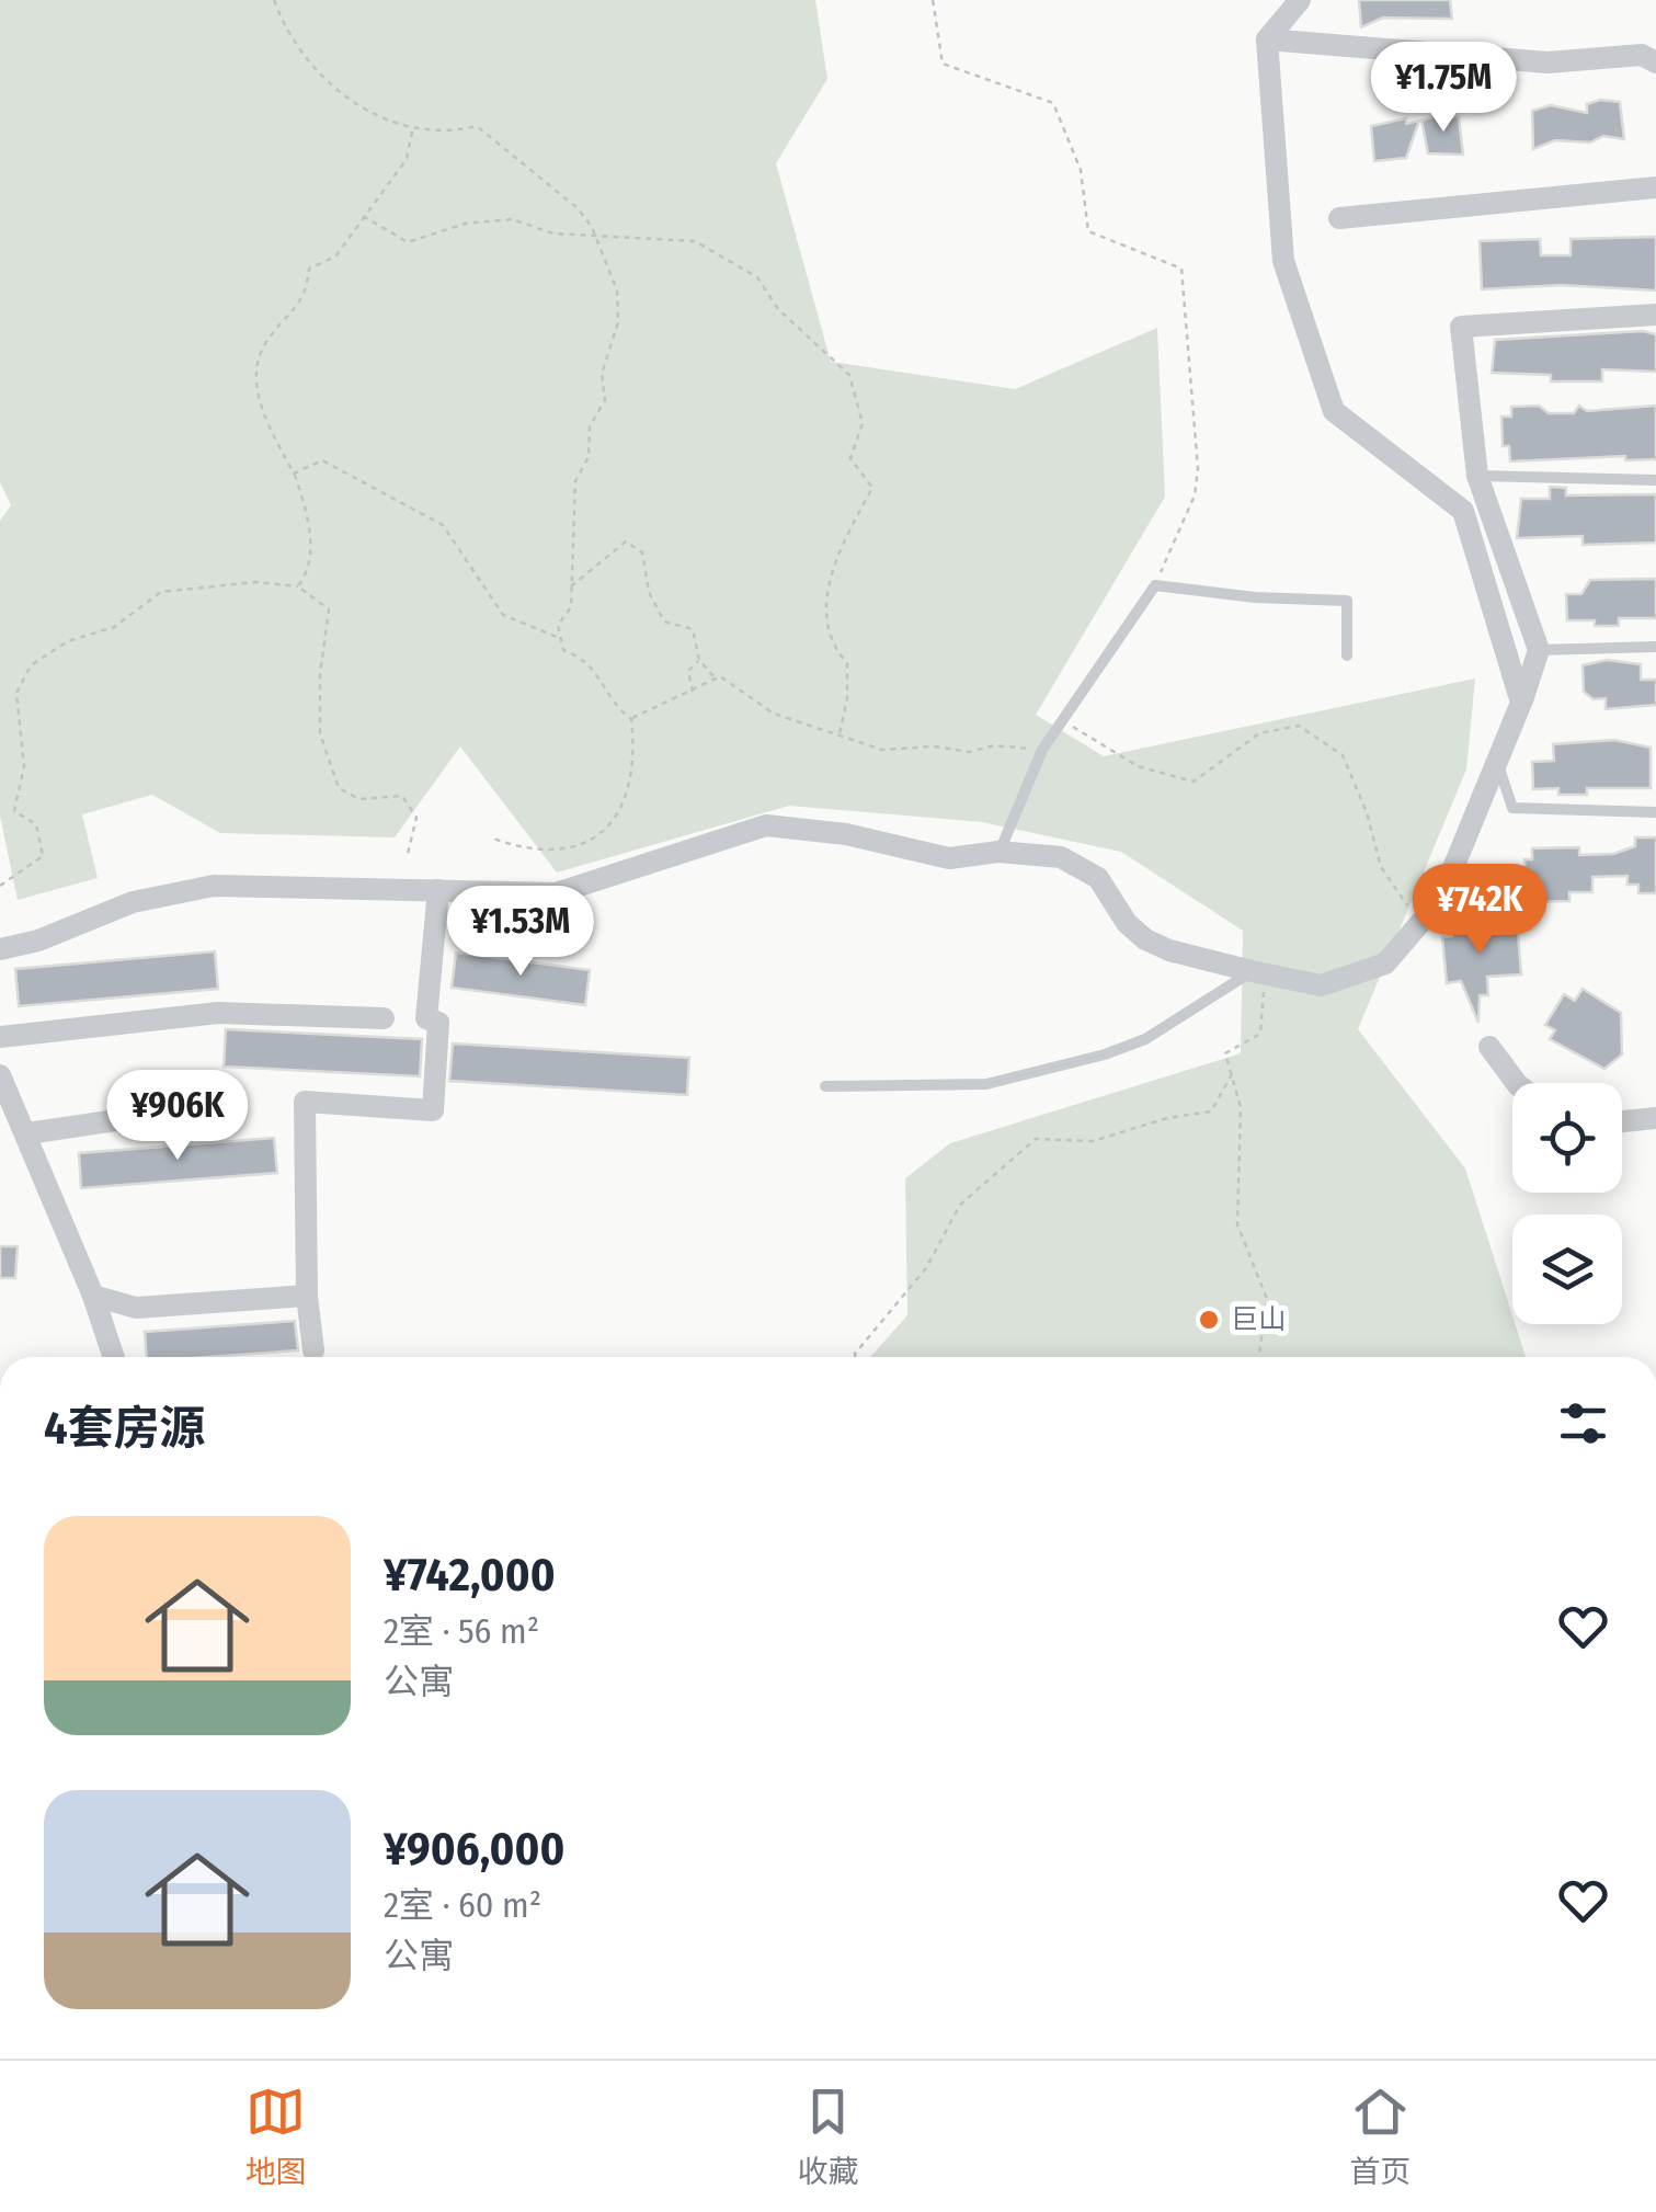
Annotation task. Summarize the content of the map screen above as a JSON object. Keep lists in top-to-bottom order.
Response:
{
  "places": ["巨山"],
  "page": {
    "price": [
      "¥1.75M",
      "¥742K",
      "¥1.53M",
      "¥906K"
    ],
    "heading": "4套房源",
    "list": [
      {
        "name": "¥742,000",
        "note": "2室 · 56 m² · 公寓"
      },
      {
        "name": "¥906,000",
        "note": "2室 · 60 m² · 公寓"
      }
    ],
    "tabs": ["地图", "收藏", "首页"]
  }
}
